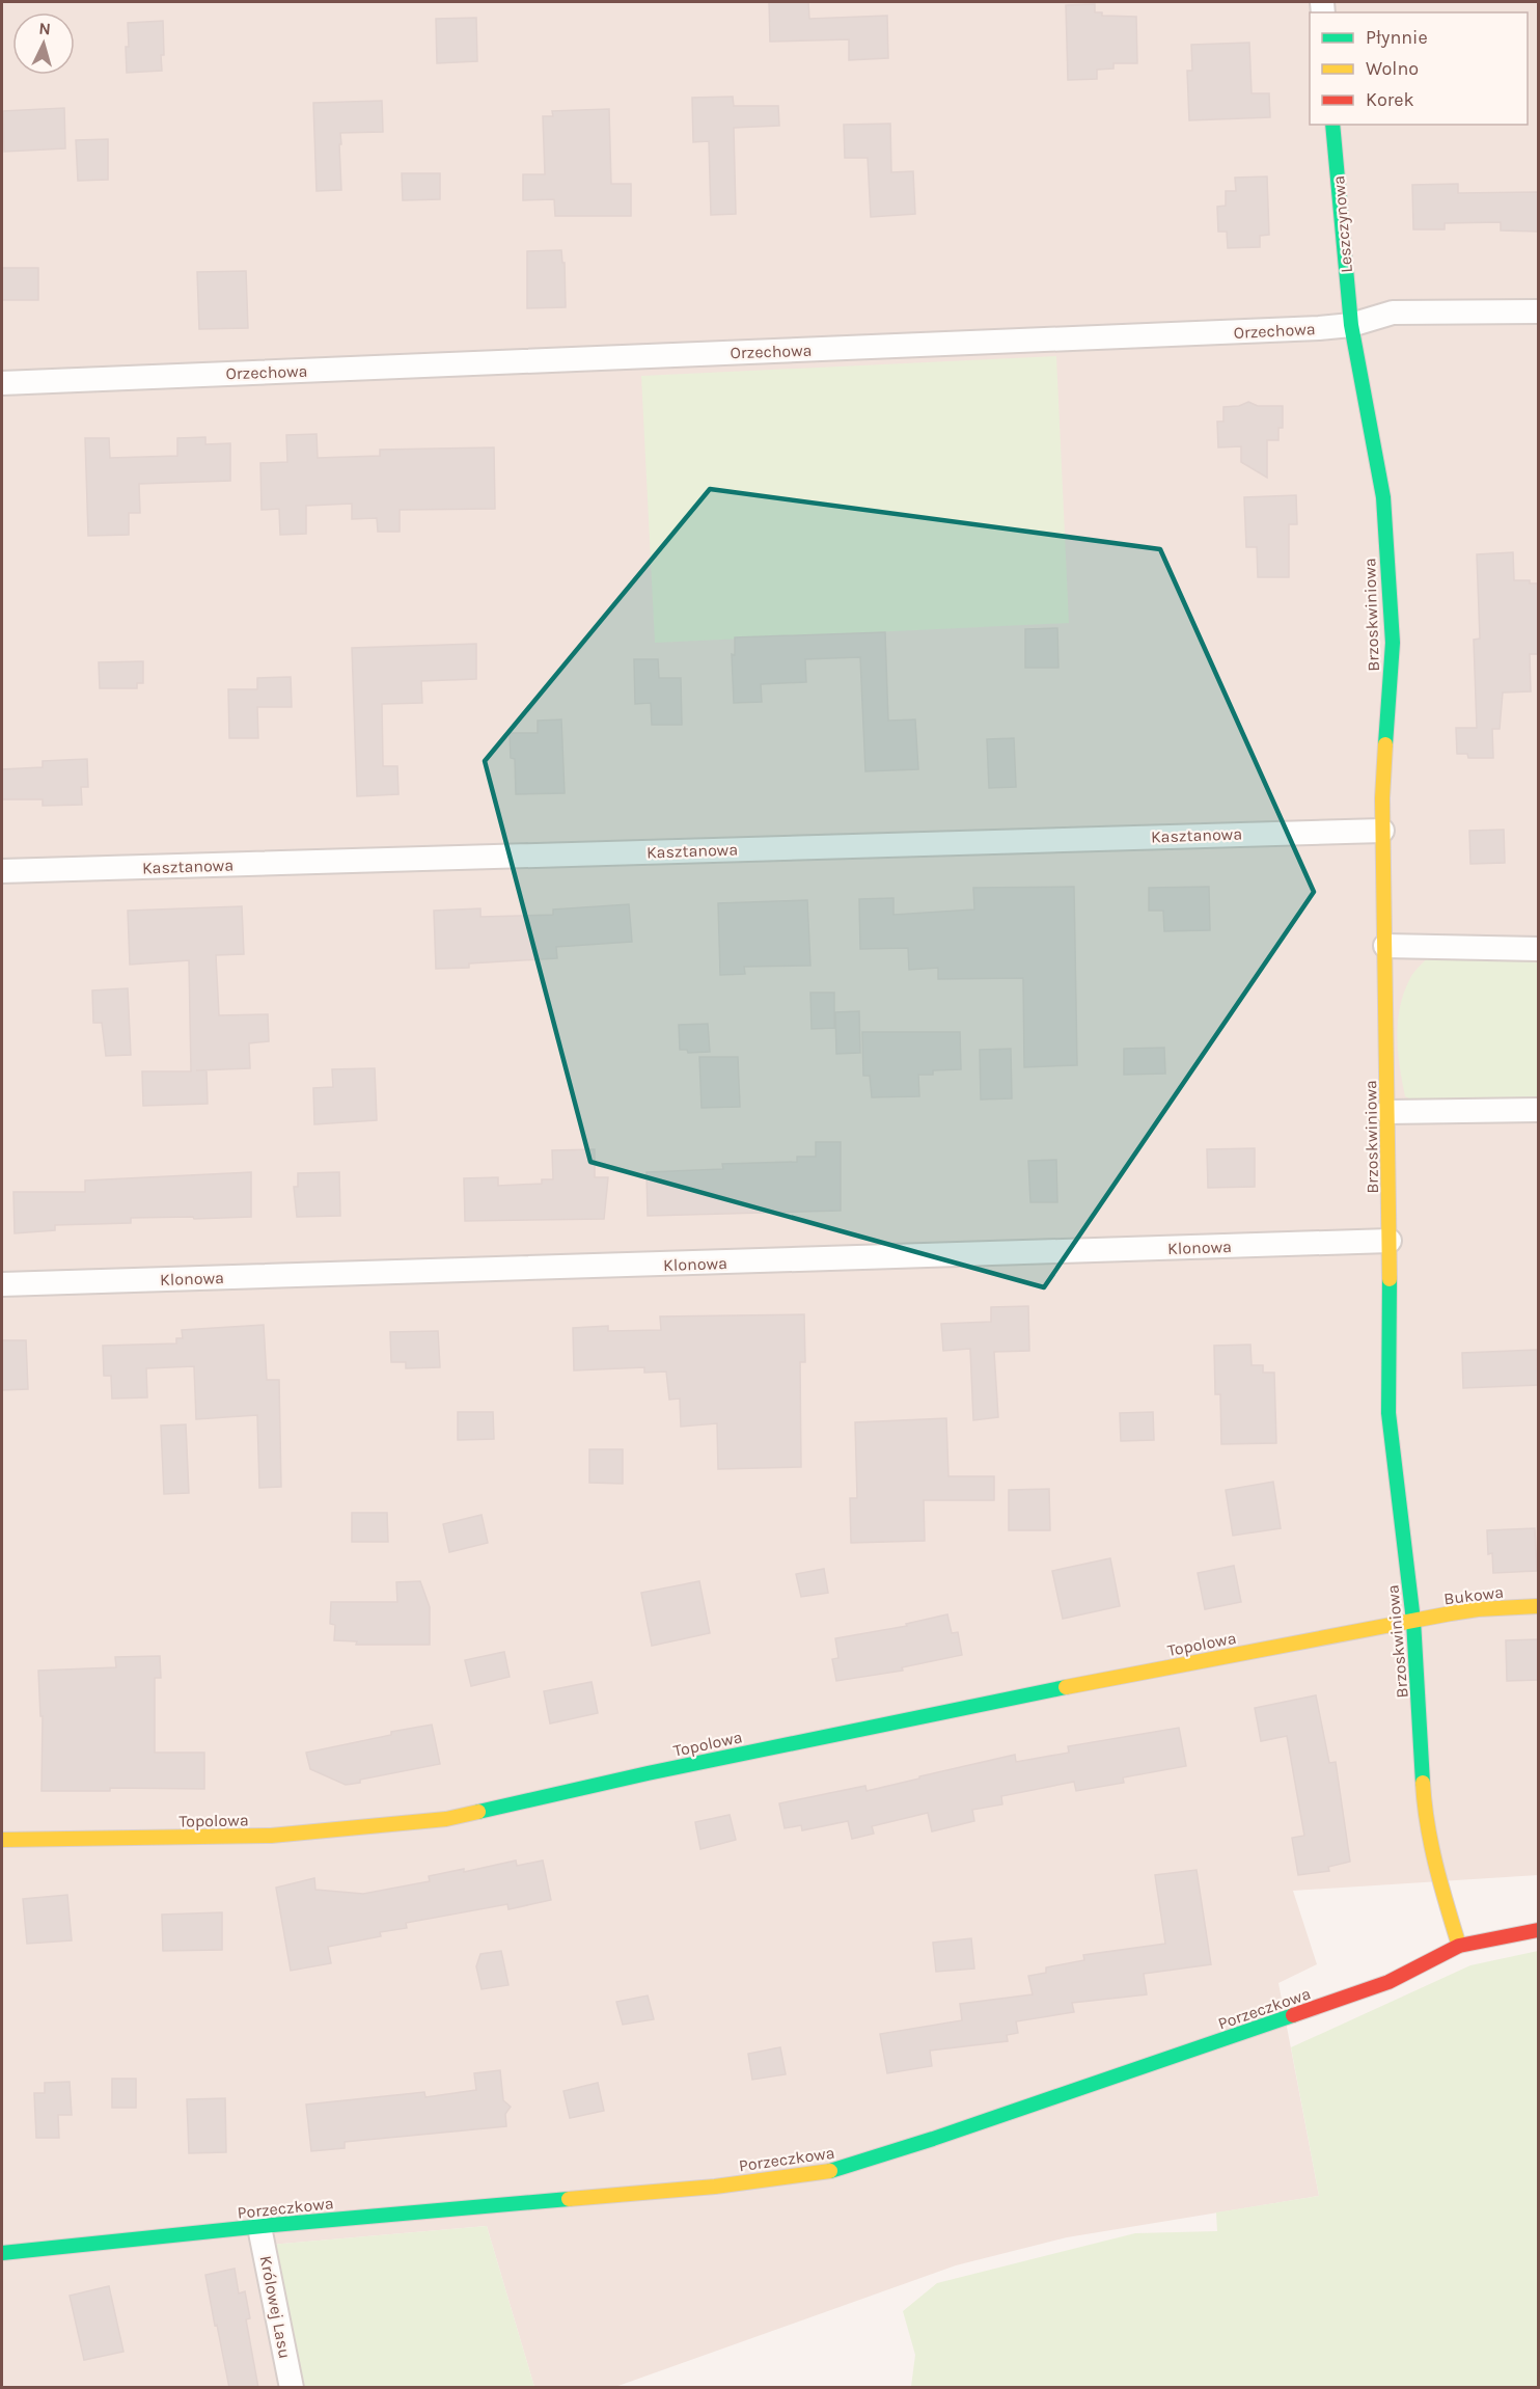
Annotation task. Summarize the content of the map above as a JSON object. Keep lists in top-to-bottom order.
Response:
{
  "streets": {
    "street": [
      "Leszczynowa",
      "Orzechowa",
      "Brzoskwiniowa",
      "Kasztanowa",
      "Klonowa",
      "Bukowa",
      "Topolowa",
      "Porzeczkowa",
      "Królowej Lasu"
    ]
  },
  "crossings": [
    ["Leszczynowa", "Orzechowa"],
    ["Leszczynowa", "Brzoskwiniowa"],
    ["Orzechowa", "Brzoskwiniowa"],
    ["Brzoskwiniowa", "Kasztanowa"],
    ["Brzoskwiniowa", "Klonowa"],
    ["Brzoskwiniowa", "Bukowa"],
    ["Brzoskwiniowa", "Topolowa"],
    ["Brzoskwiniowa", "Porzeczkowa"],
    ["Bukowa", "Topolowa"],
    ["Porzeczkowa", "Królowej Lasu"]
  ],
  "legend": ["Płynnie", "Wolno", "Korek"],
  "north": "top"
}
